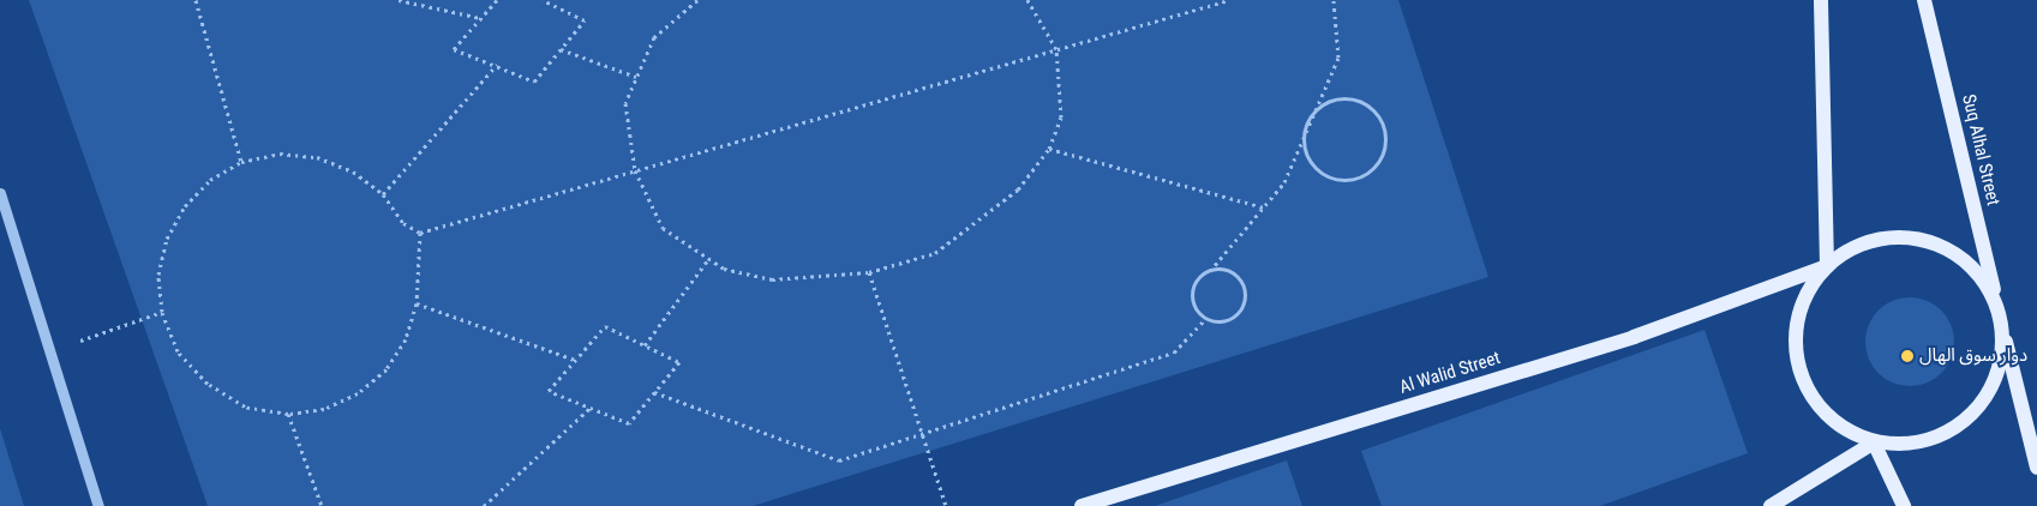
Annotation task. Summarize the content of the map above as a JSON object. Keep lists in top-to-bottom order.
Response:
{
  "streets": {
    "main road": ["Suq Alhal Street", "Al Walid Street"]
  },
  "crossings": [
    ["Suq Alhal Street", "Al Walid Street"]
  ],
  "places": ["دوار سوق الهال"]
}
